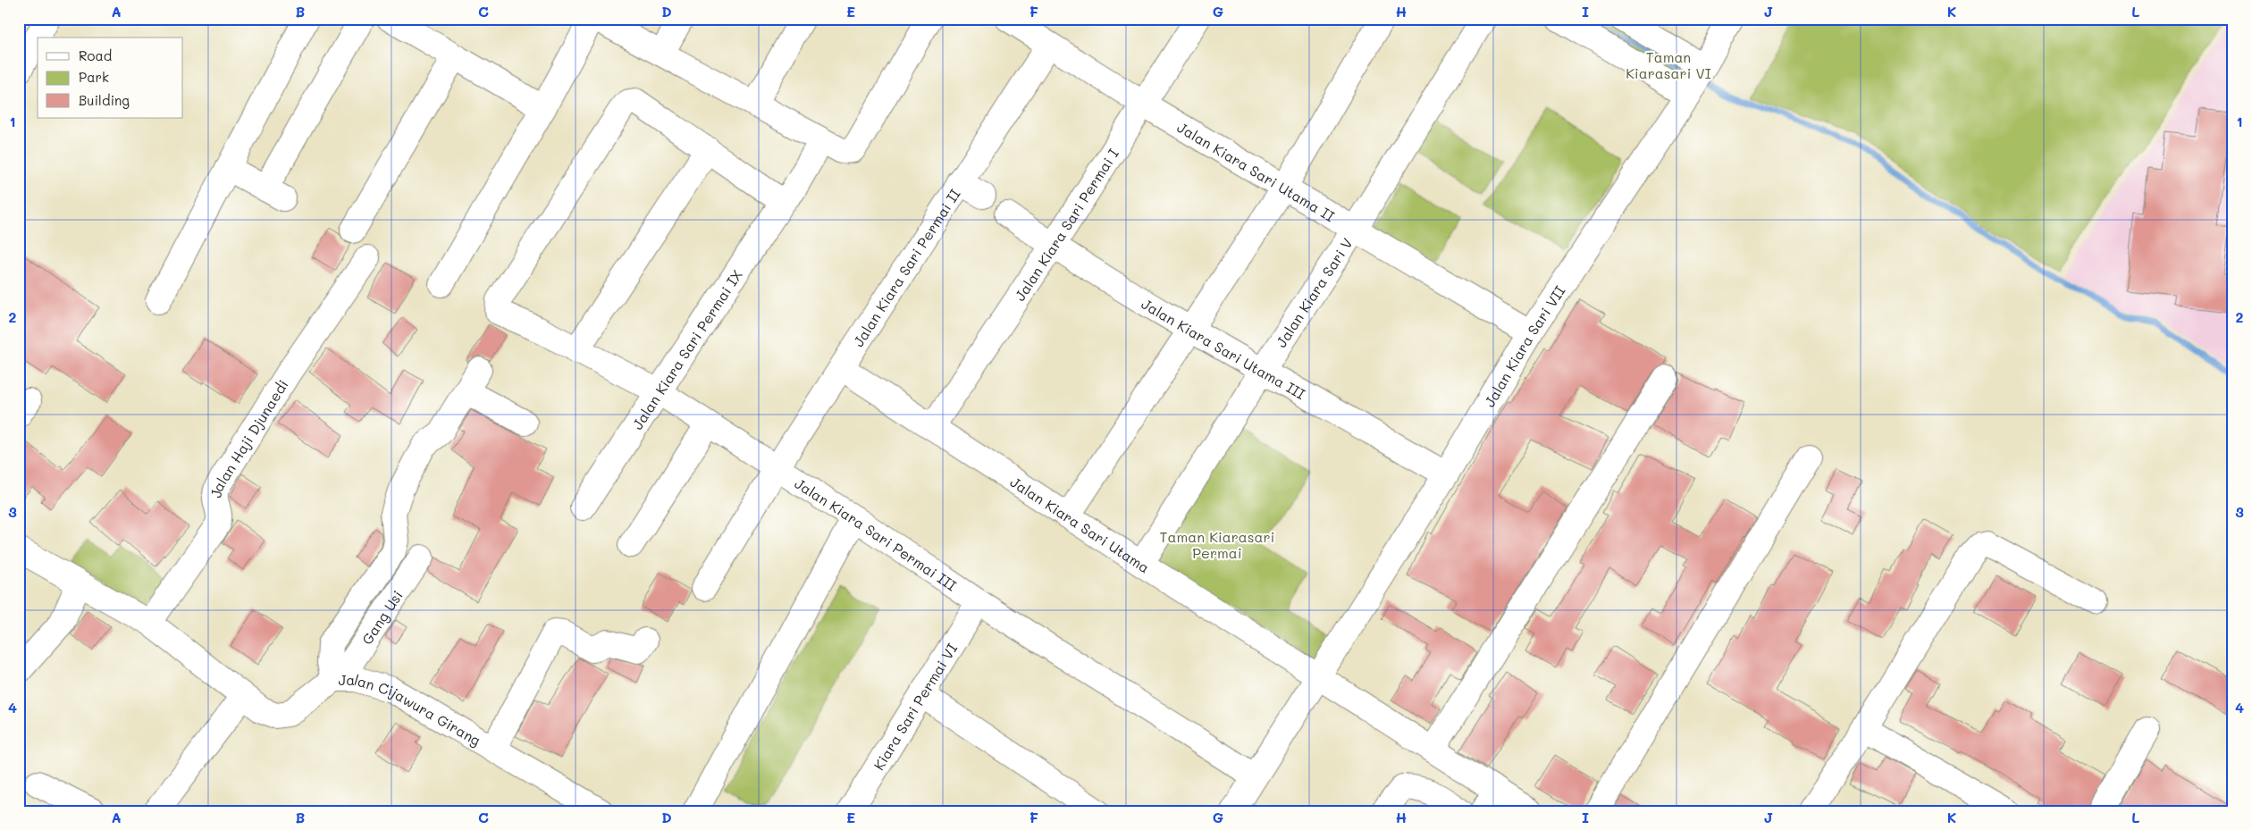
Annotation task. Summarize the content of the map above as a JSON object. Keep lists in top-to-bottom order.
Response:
{
  "streets": {
    "street": [
      "Jalan Kiara Sari Utama II",
      "Jalan Kiara Sari Permai I",
      "Jalan Kiara Sari Permai II",
      "Jalan Kiara Sari V",
      "Jalan Kiara Sari VII",
      "Jalan Kiara Sari Utama III",
      "Jalan Kiara Sari Permai IX",
      "Jalan Haji Djunaedi",
      "Jalan Kiara Sari Utama",
      "Jalan Kiara Sari Permai III",
      "Gang Usi",
      "Kiara Sari Permai VI",
      "Jalan Cijawura Girang"
    ]
  },
  "crossings": [
    ["Jalan Kiara Sari Utama II", "Jalan Kiara Sari Permai I"],
    ["Jalan Kiara Sari Utama II", "Jalan Kiara Sari V"],
    ["Jalan Kiara Sari Utama II", "Jalan Kiara Sari VII"],
    ["Jalan Kiara Sari Permai I", "Jalan Kiara Sari Utama III"],
    ["Jalan Kiara Sari Permai I", "Jalan Kiara Sari Utama"],
    ["Jalan Kiara Sari Permai II", "Jalan Kiara Sari Utama"],
    ["Jalan Kiara Sari Permai II", "Jalan Kiara Sari Permai III"],
    ["Jalan Kiara Sari V", "Jalan Kiara Sari Utama III"],
    ["Jalan Kiara Sari V", "Jalan Kiara Sari Utama"],
    ["Jalan Kiara Sari VII", "Jalan Kiara Sari Utama III"],
    ["Jalan Kiara Sari VII", "Jalan Kiara Sari Utama"],
    ["Jalan Kiara Sari VII", "Jalan Kiara Sari Permai III"],
    ["Jalan Kiara Sari Permai IX", "Jalan Kiara Sari Permai III"],
    ["Jalan Haji Djunaedi", "Jalan Cijawura Girang"],
    ["Jalan Kiara Sari Permai III", "Kiara Sari Permai VI"],
    ["Gang Usi", "Jalan Cijawura Girang"]
  ],
  "parks": ["Taman Kiarasari VI", "Taman Kiarasari Permai"],
  "legend": ["Road", "Park", "Building"],
  "grid": {
    "columns": [
      "A",
      "B",
      "C",
      "D",
      "E",
      "F",
      "G",
      "H",
      "I",
      "J",
      "K",
      "L"
    ],
    "rows": [
      "1",
      "2",
      "3",
      "4"
    ]
  }
}
